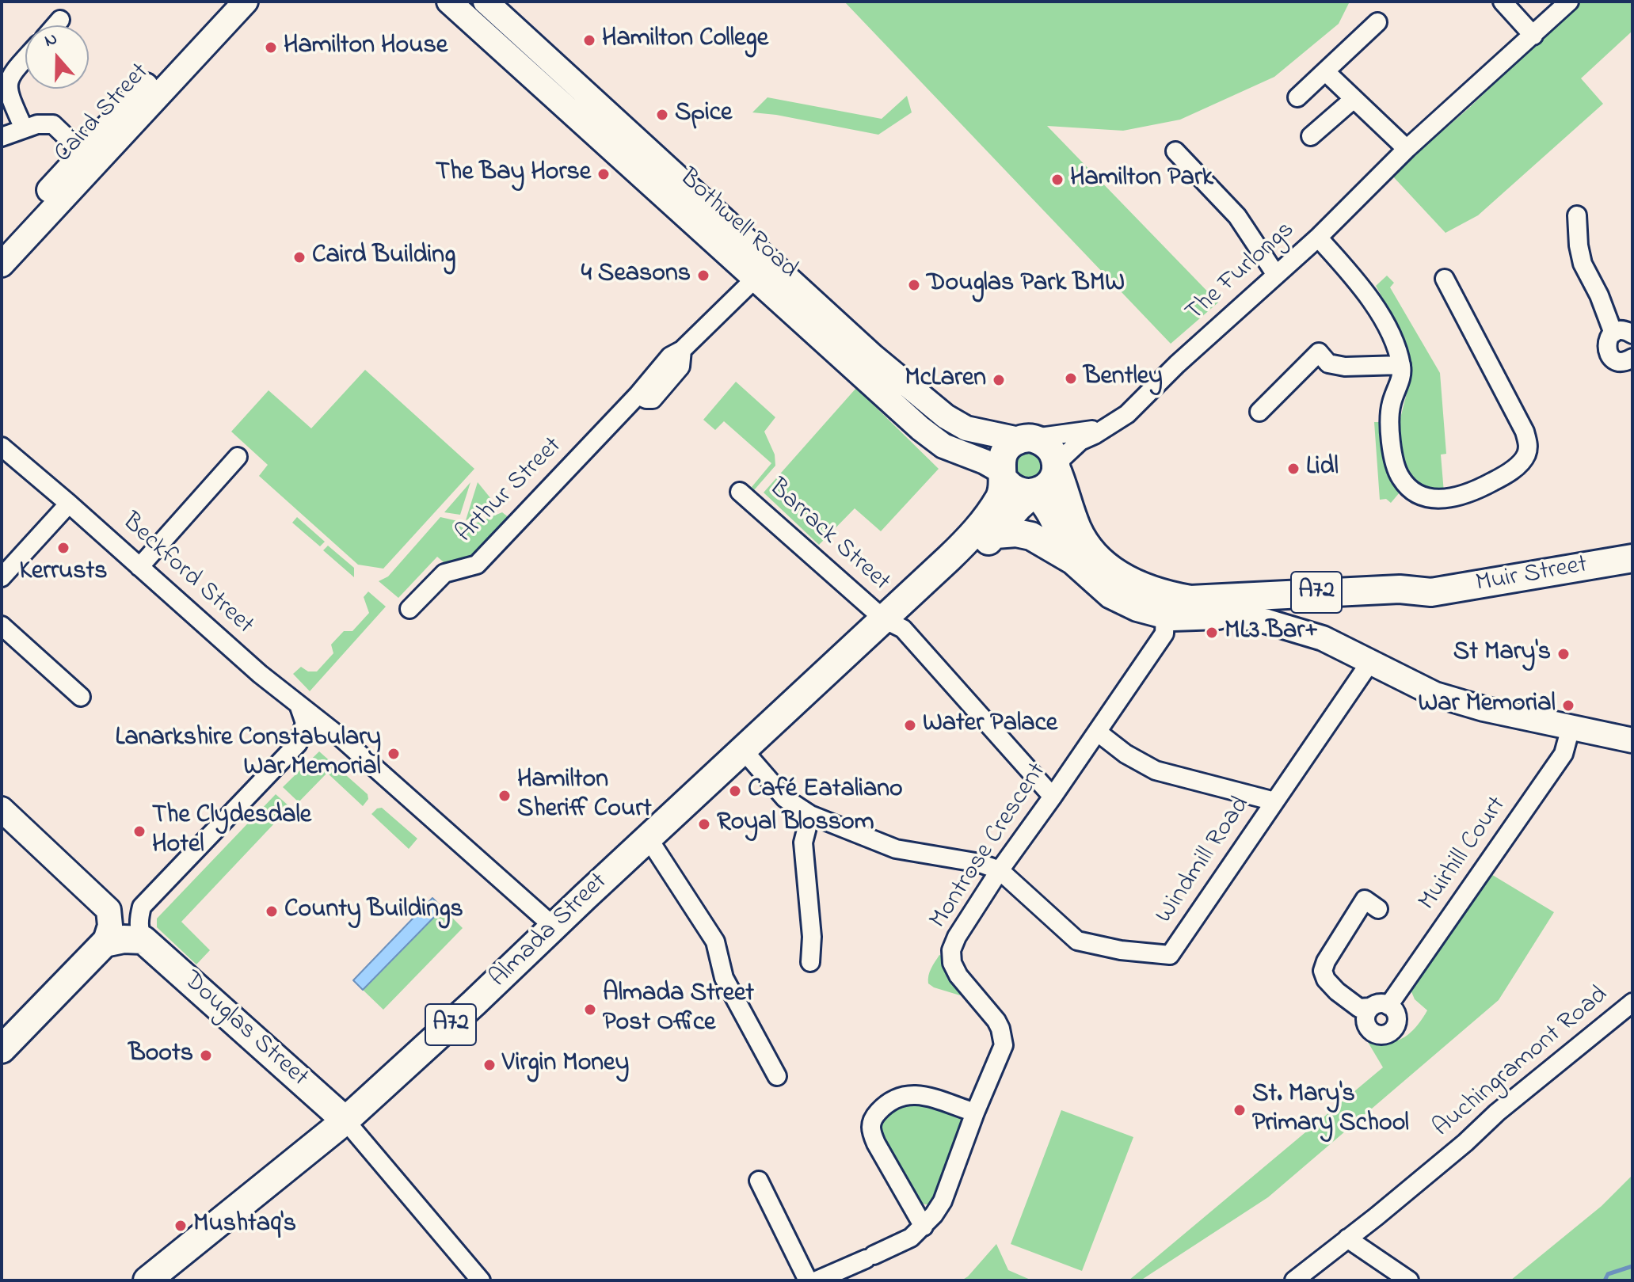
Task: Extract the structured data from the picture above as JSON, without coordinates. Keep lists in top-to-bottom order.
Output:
{
  "streets": {
    "main road": [
      "Caird Street",
      "Bothwell Road",
      "Muir Street",
      "A72",
      "Almada Street",
      "Douglas Street"
    ],
    "street": [
      "The Furlongs",
      "Arthur Street",
      "Barrack Street",
      "Beckford Street",
      "Montrose Crescent",
      "Muirhill Court",
      "Windmill Road",
      "Auchingramont Road"
    ]
  },
  "crossings": [
    ["Bothwell Road", "The Furlongs"],
    ["Bothwell Road", "Arthur Street"],
    ["Bothwell Road", "Muir Street"],
    ["Bothwell Road", "Almada Street"],
    ["The Furlongs", "Muir Street"],
    ["The Furlongs", "Almada Street"],
    ["Barrack Street", "Montrose Crescent"],
    ["Barrack Street", "Almada Street"],
    ["Beckford Street", "Almada Street"],
    ["Muir Street", "Montrose Crescent"],
    ["Muir Street", "Muirhill Court"],
    ["Muir Street", "Windmill Road"],
    ["Muir Street", "Almada Street"],
    ["Montrose Crescent", "Windmill Road"],
    ["Almada Street", "Douglas Street"]
  ],
  "places": [
    "Hamilton College",
    "Hamilton House",
    "Spice",
    "The Bay Horse",
    "Hamilton Park",
    "Caird Building",
    "4 Seasons",
    "Douglas Park BMW",
    "Bentley",
    "McLaren",
    "Lidl",
    "Kerrusts",
    "ML3 Bar+",
    "St Mary's",
    "War Memorial",
    "Water Palace",
    "Lanarkshire Constabulary War Memorial",
    "Café Eataliano",
    "Hamilton Sheriff Court",
    "Royal Blossom",
    "The Clydesdale Hotel",
    "County Buildings",
    "Almada Street Post Office",
    "Boots",
    "Virgin Money",
    "St. Mary's Primary School",
    "Mushtaq's"
  ],
  "north": "top"
}
